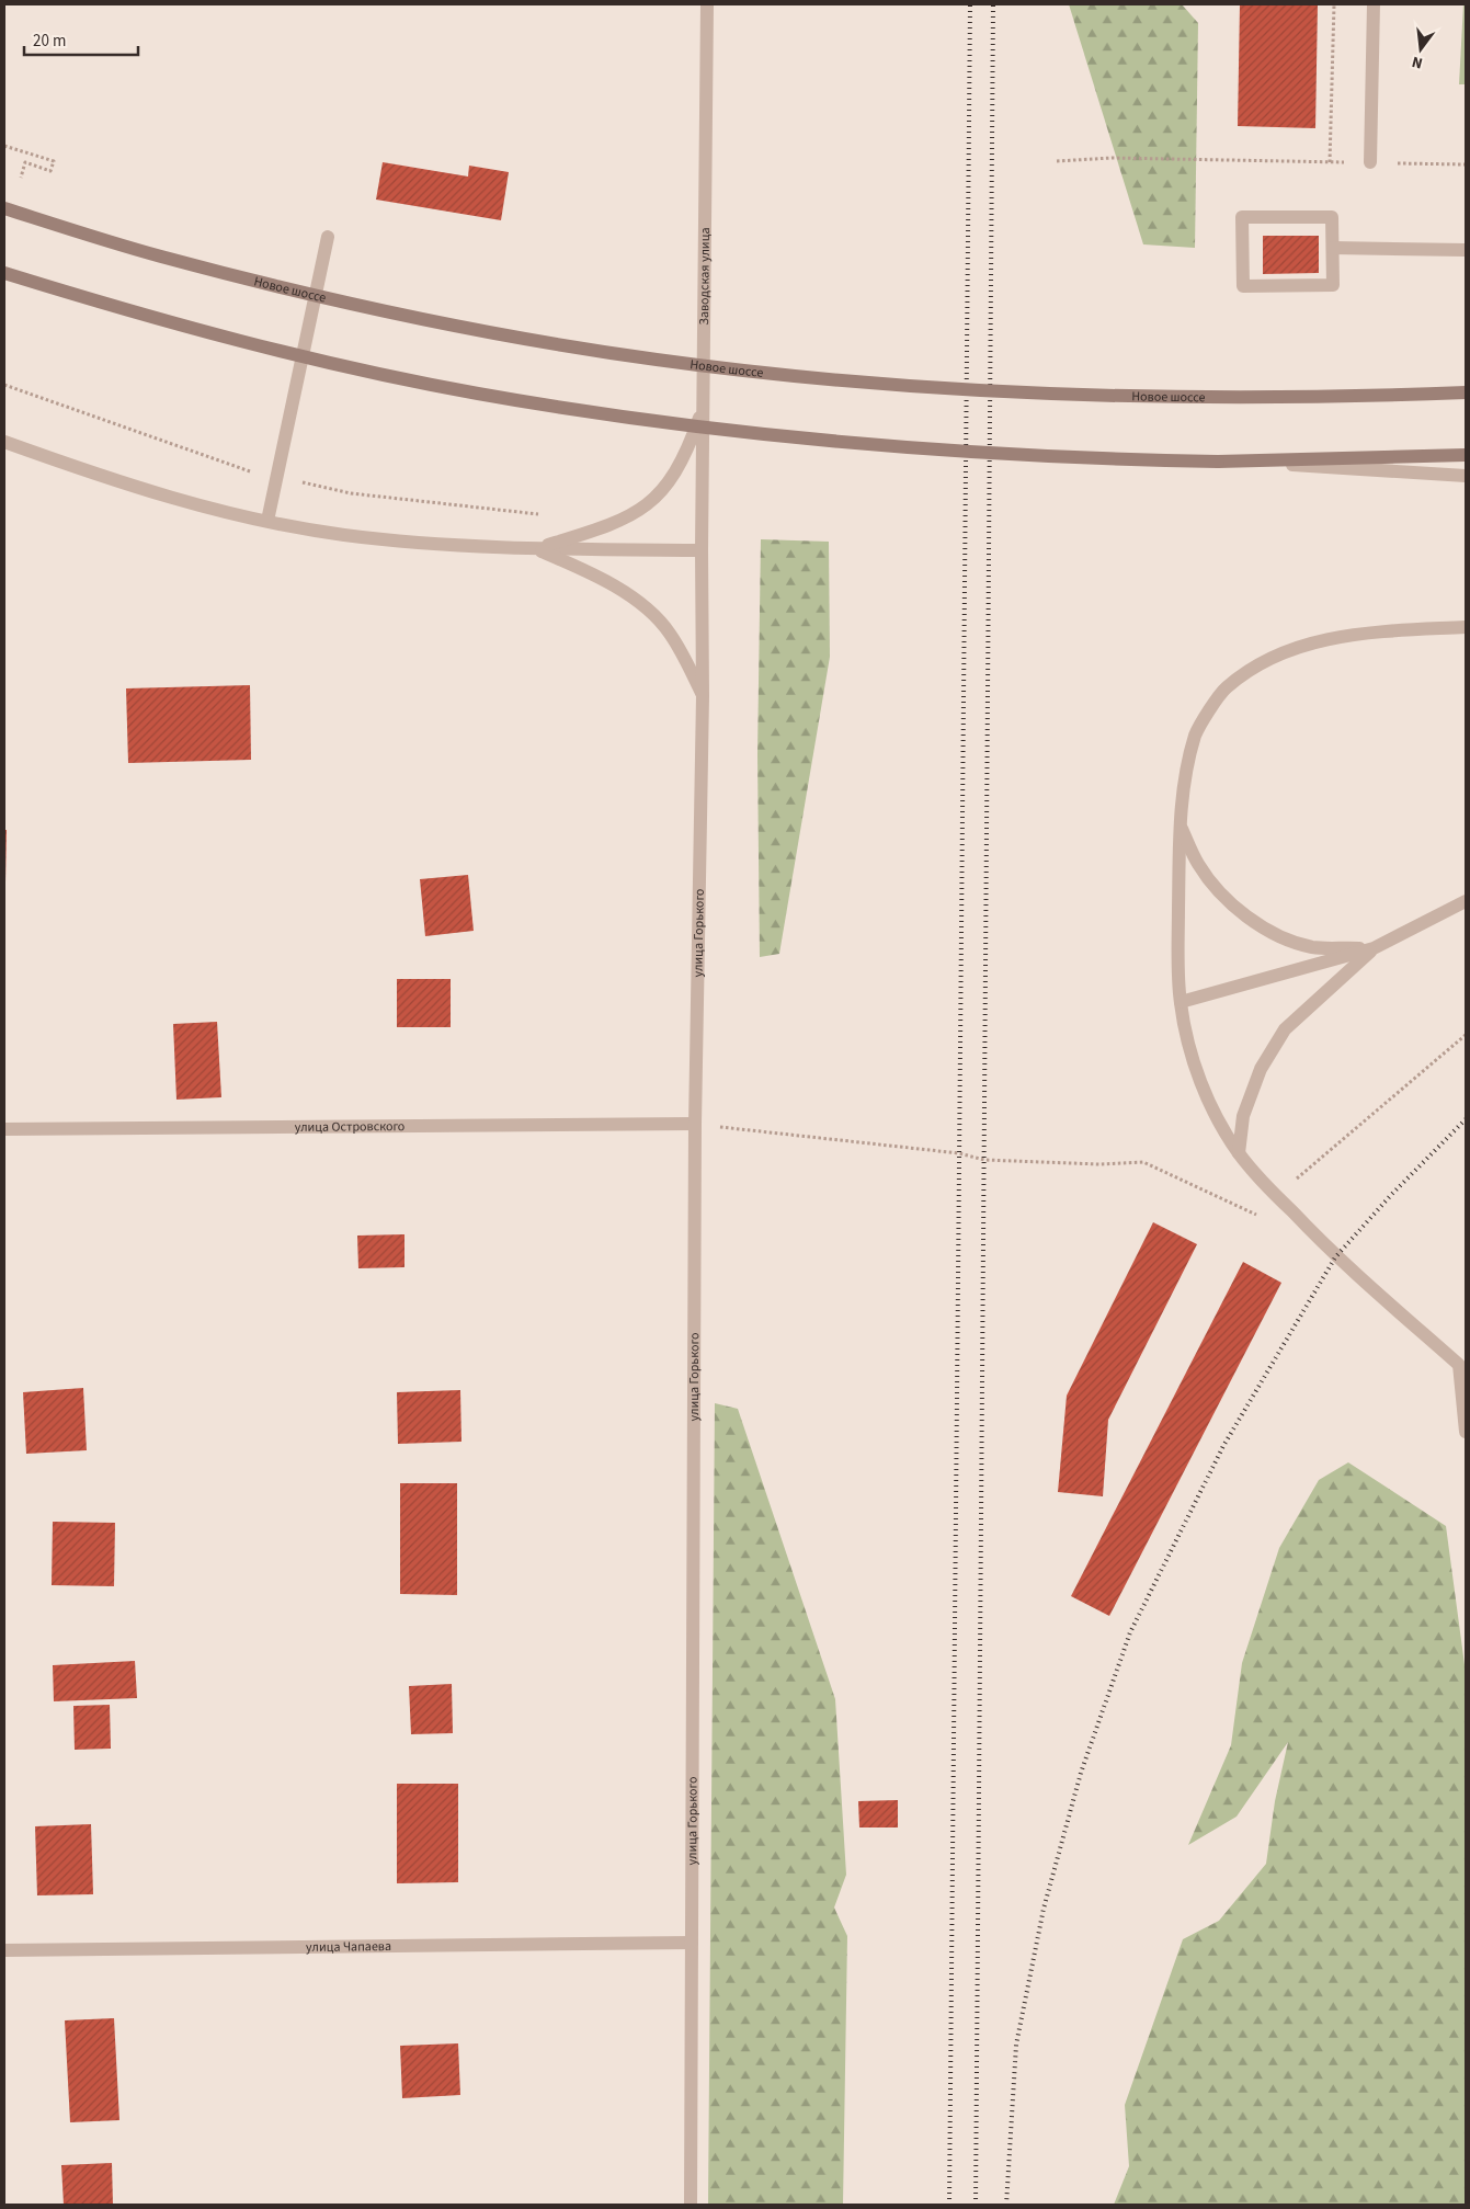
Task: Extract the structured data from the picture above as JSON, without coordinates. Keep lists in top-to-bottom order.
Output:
{
  "streets": {
    "main road": ["Новое шоссе"],
    "street": [
      "Заводская улица",
      "улица Горького",
      "улица Островского",
      "улица Чапаева"
    ]
  },
  "crossings": [
    ["Заводская улица", "улица Горького"],
    ["улица Горького", "улица Островского"],
    ["улица Горького", "улица Чапаева"]
  ],
  "scale_bar": "20 m",
  "north": "bottom"
}
